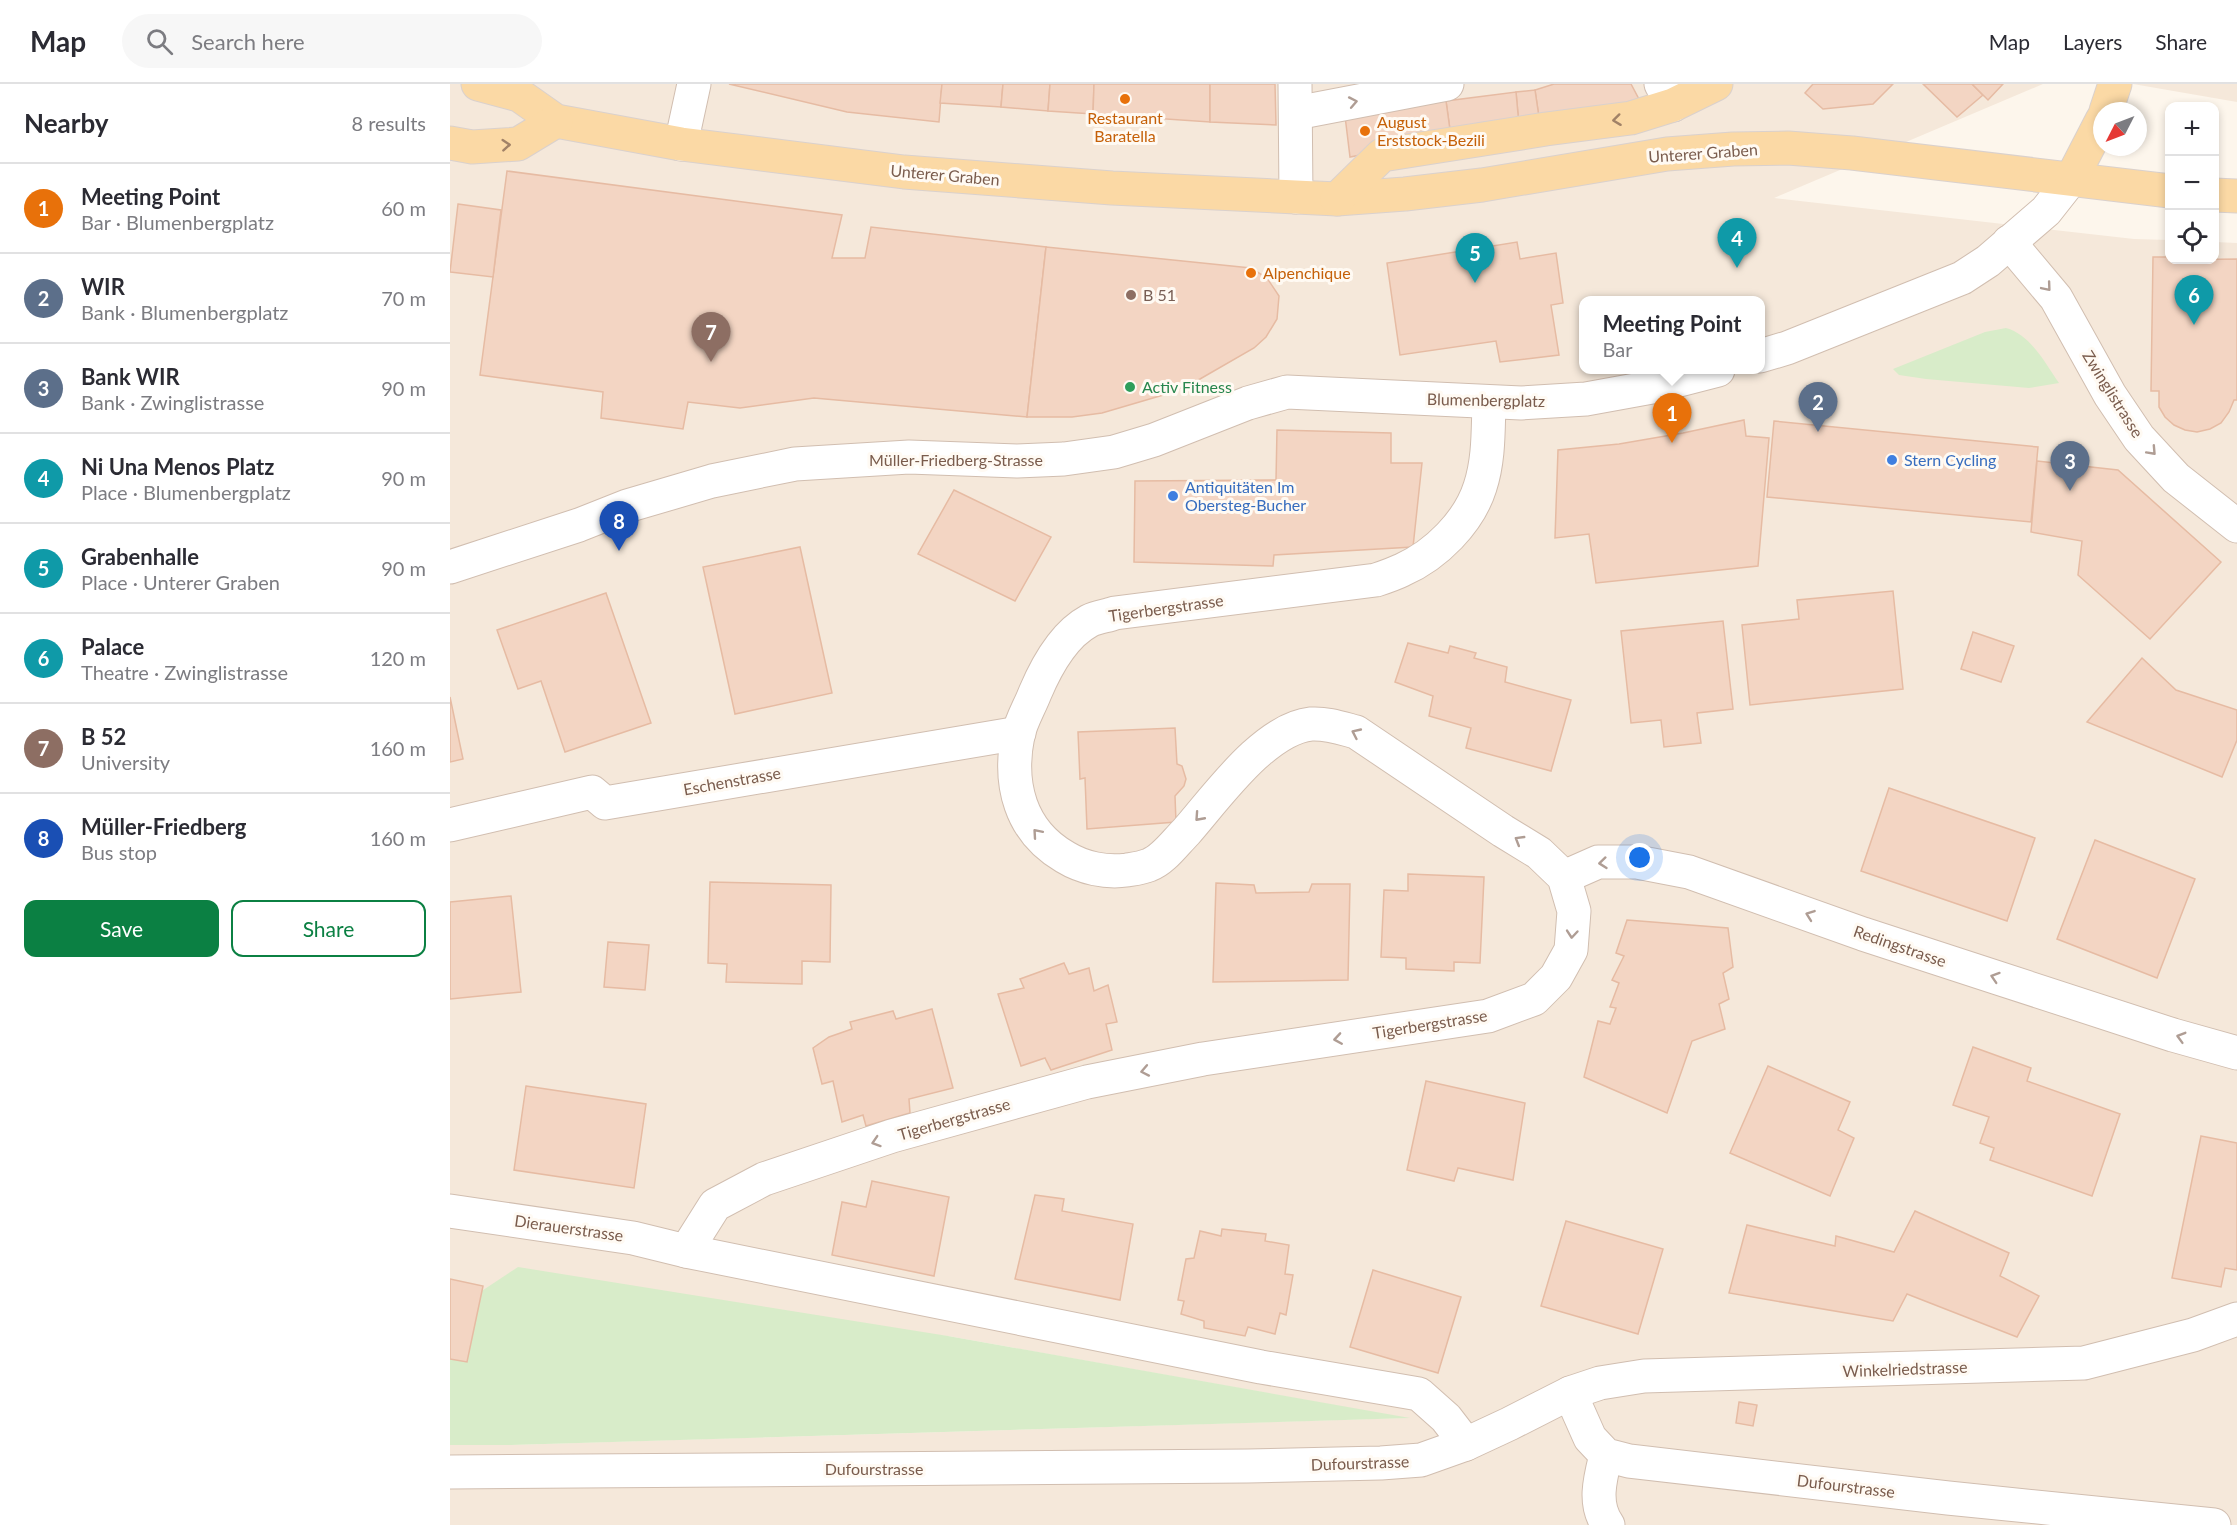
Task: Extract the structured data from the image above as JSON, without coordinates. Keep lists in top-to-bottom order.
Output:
{
  "streets": {
    "main road": ["Unterer Graben"],
    "street": [
      "Zwinglistrasse",
      "Blumenbergplatz",
      "Müller-Friedberg-Strasse",
      "Tigerbergstrasse",
      "Eschenstrasse",
      "Redingstrasse",
      "Dierauerstrasse",
      "Winkelriedstrasse",
      "Dufourstrasse"
    ]
  },
  "crossings": [
    ["Blumenbergplatz", "Müller-Friedberg-Strasse"],
    ["Blumenbergplatz", "Tigerbergstrasse"],
    ["Tigerbergstrasse", "Eschenstrasse"],
    ["Tigerbergstrasse", "Redingstrasse"],
    ["Tigerbergstrasse", "Dierauerstrasse"],
    ["Winkelriedstrasse", "Dufourstrasse"]
  ],
  "one_way": ["Zwinglistrasse", "Redingstrasse"],
  "places": [
    "Restaurant Baratella",
    "August Erststock-Bezili",
    "Alpenchique",
    "B 51",
    "Activ Fitness",
    "Stern Cycling",
    "Antiquitäten Im Obersteg-Bucher"
  ],
  "north": "bottom left",
  "page": {
    "header": "Map",
    "search": "Search here",
    "nav": ["Map", "Layers", "Share"],
    "heading": ["Nearby", "8 results"],
    "map_buttons": ["+", "−"],
    "list": [
      {
        "mark": "1",
        "name": "Meeting Point",
        "note": "Bar · Blumenbergplatz",
        "value": "60 m"
      },
      {
        "mark": "2",
        "name": "WIR",
        "note": "Bank · Blumenbergplatz",
        "value": "70 m"
      },
      {
        "mark": "3",
        "name": "Bank WIR",
        "note": "Bank · Zwinglistrasse",
        "value": "90 m"
      },
      {
        "mark": "4",
        "name": "Ni Una Menos Platz",
        "note": "Place · Blumenbergplatz",
        "value": "90 m"
      },
      {
        "mark": "5",
        "name": "Grabenhalle",
        "note": "Place · Unterer Graben",
        "value": "90 m"
      },
      {
        "mark": "6",
        "name": "Palace",
        "note": "Theatre · Zwinglistrasse",
        "value": "120 m"
      },
      {
        "mark": "7",
        "name": "B 52",
        "note": "University",
        "value": "160 m"
      },
      {
        "mark": "8",
        "name": "Müller-Friedberg",
        "note": "Bus stop",
        "value": "160 m"
      }
    ],
    "pins": [
      "4",
      "5",
      "6",
      "7",
      "2",
      "1",
      "3",
      "8"
    ],
    "popup": ["Meeting Point", "Bar"],
    "buttons": ["Save", "Share"]
  }
}
